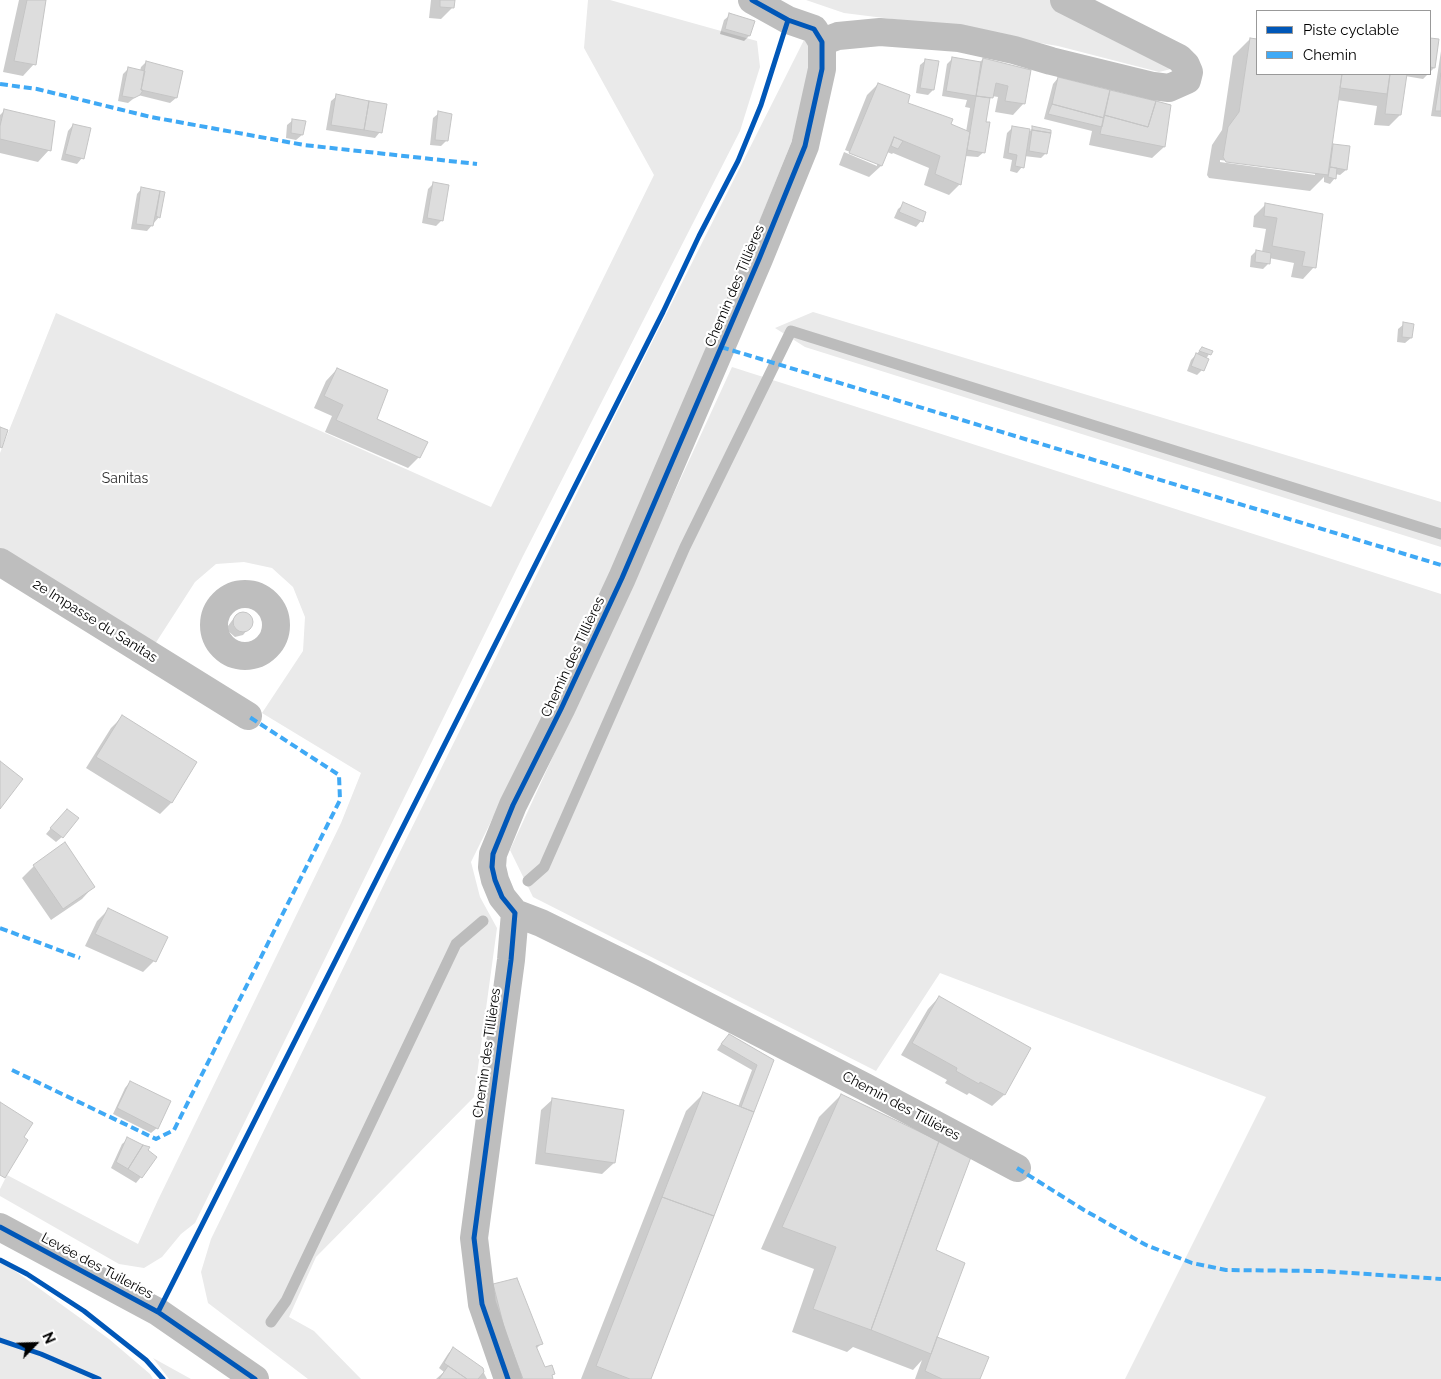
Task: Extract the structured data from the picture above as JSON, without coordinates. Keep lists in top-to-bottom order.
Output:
{
  "streets": {
    "street": ["Chemin des Tillières", "2e Impasse du Sanitas", "Levée des Tuileries"]
  },
  "parks": ["Sanitas"],
  "legend": ["Piste cyclable", "Chemin"],
  "north": "top right"
}
